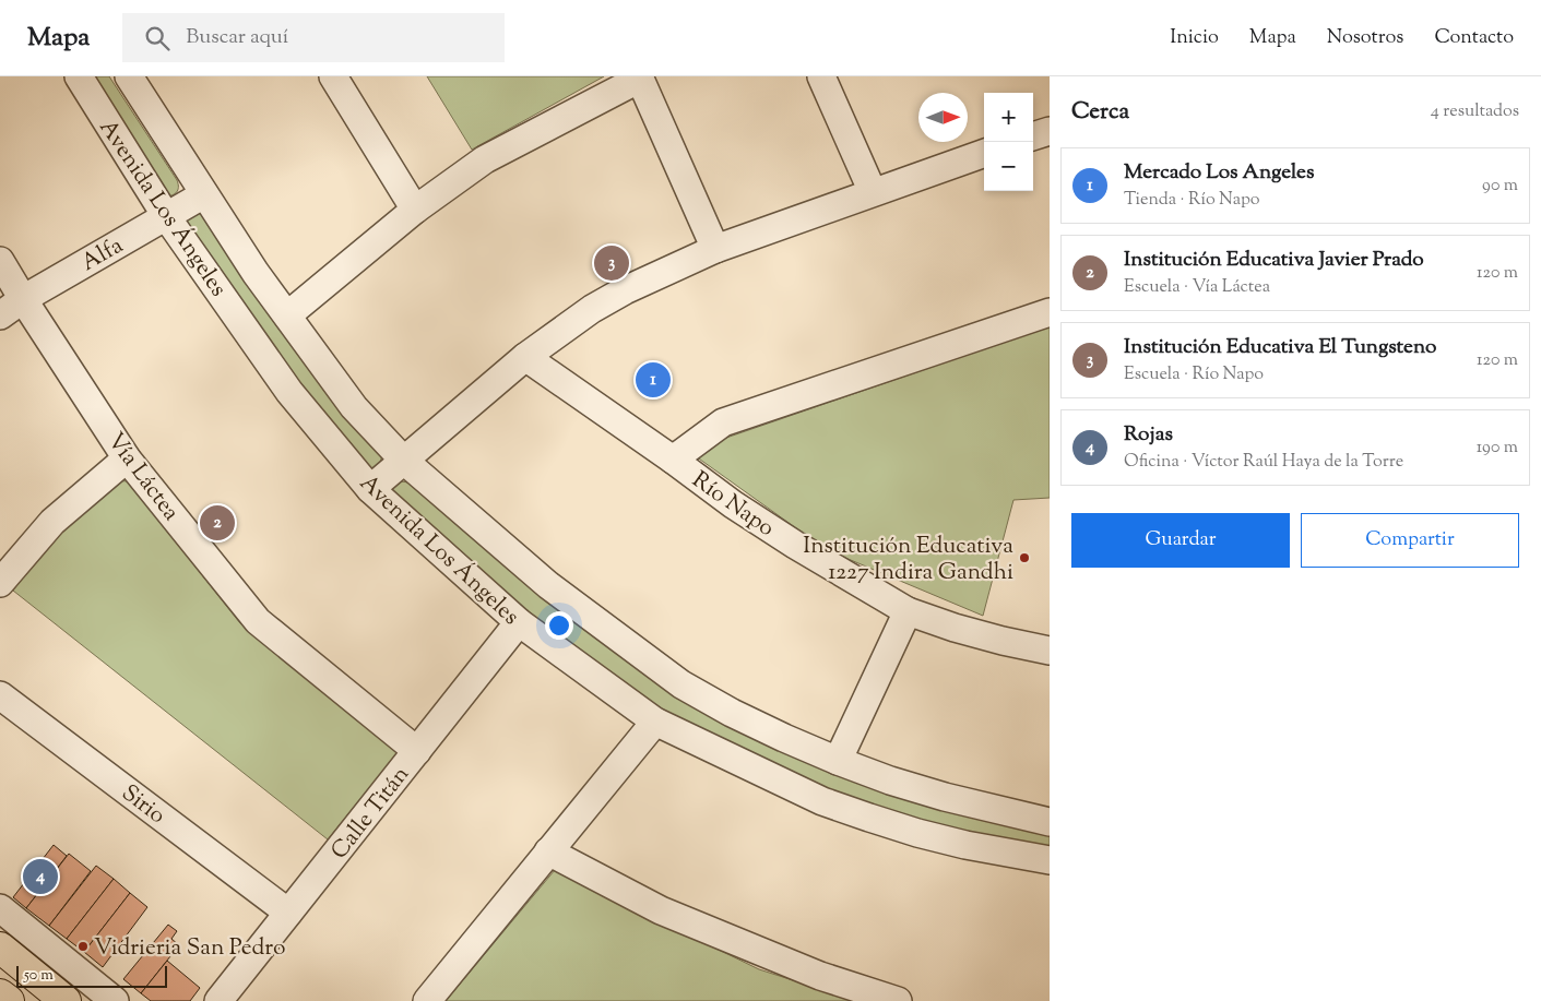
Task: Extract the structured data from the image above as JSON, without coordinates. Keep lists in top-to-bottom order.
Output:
{
  "streets": {
    "street": [
      "Avenida Los Ángeles",
      "Alfa",
      "Vía Láctea",
      "Río Napo",
      "Sirio",
      "Calle Titán"
    ]
  },
  "crossings": [
    ["Avenida Los Ángeles", "Alfa"],
    ["Avenida Los Ángeles", "Calle Titán"],
    ["Alfa", "Vía Láctea"],
    ["Vía Láctea", "Calle Titán"],
    ["Sirio", "Calle Titán"]
  ],
  "places": ["Institución Educativa 1227 Indira Gandhi", "Vidrieria San Pedro"],
  "scale_bar": "50 m",
  "north": "right",
  "page": {
    "header": "Mapa",
    "search": "Buscar aquí",
    "nav": [
      "Inicio",
      "Mapa",
      "Nosotros",
      "Contacto"
    ],
    "heading": ["Cerca", "4 resultados"],
    "map_buttons": ["+", "−"],
    "list": [
      {
        "mark": "1",
        "name": "Mercado Los Angeles",
        "note": "Tienda · Río Napo",
        "value": "90 m"
      },
      {
        "mark": "2",
        "name": "Institución Educativa Javier Prado",
        "note": "Escuela · Vía Láctea",
        "value": "120 m"
      },
      {
        "mark": "3",
        "name": "Institución Educativa El Tungsteno",
        "note": "Escuela · Río Napo",
        "value": "120 m"
      },
      {
        "mark": "4",
        "name": "Rojas",
        "note": "Oficina · Víctor Raúl Haya de la Torre",
        "value": "190 m"
      }
    ],
    "pins": [
      "3",
      "1",
      "2",
      "4"
    ],
    "buttons": ["Guardar", "Compartir"],
    "scale": "50 m"
  }
}
